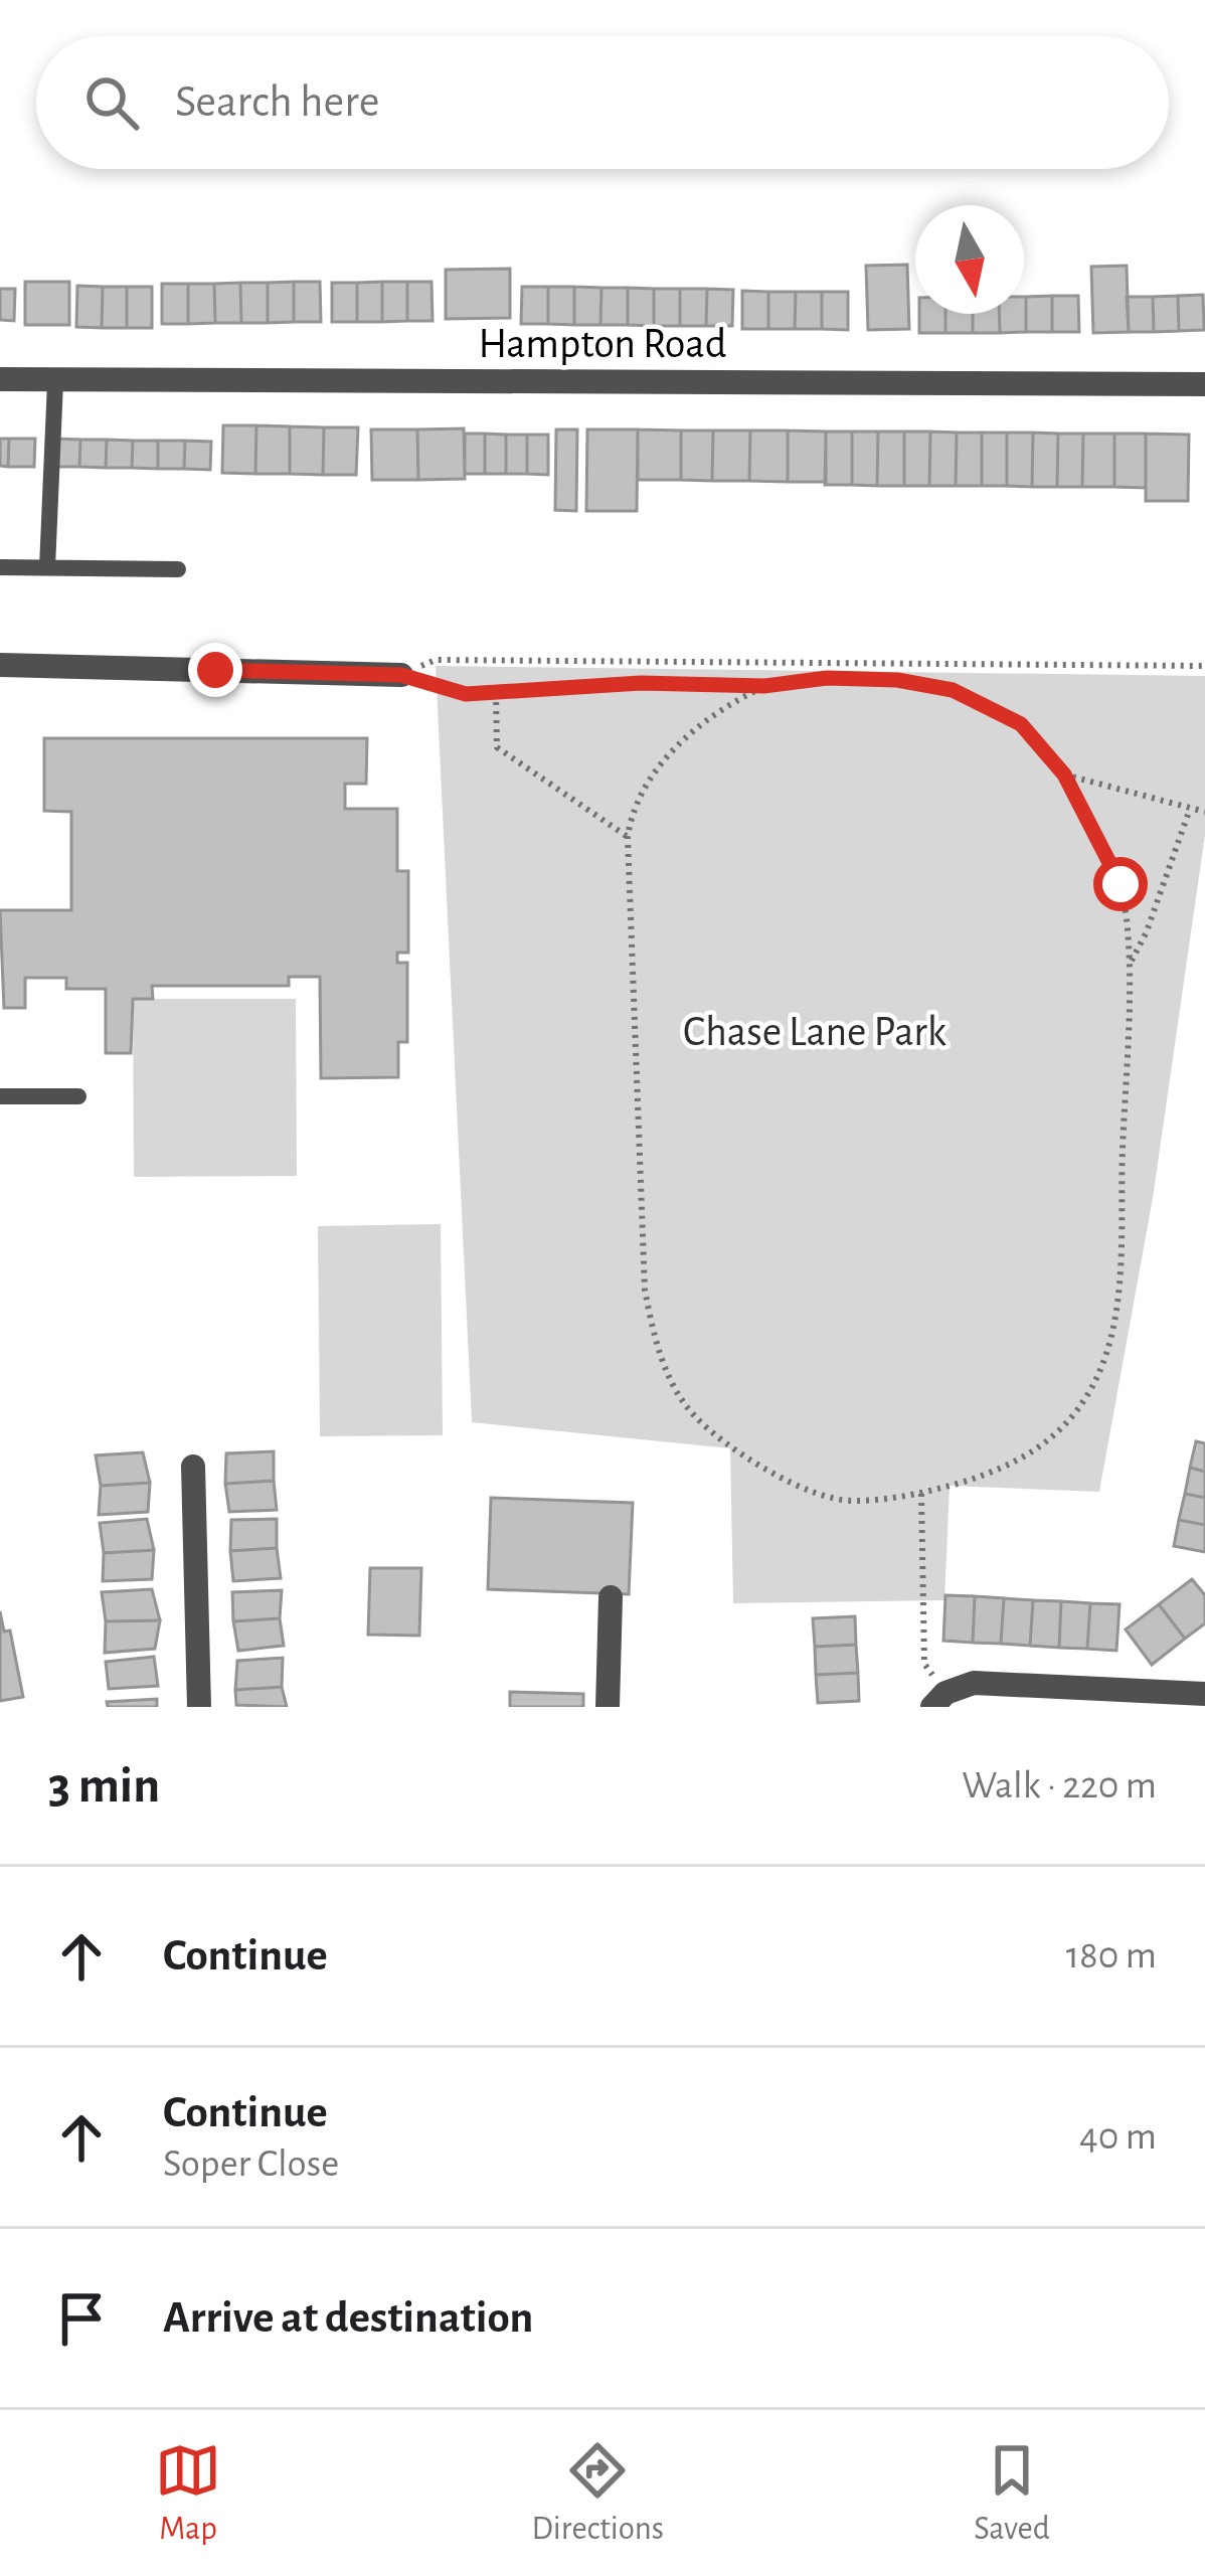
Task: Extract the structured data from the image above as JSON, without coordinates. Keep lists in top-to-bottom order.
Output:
{
  "streets": {
    "street": ["Hampton Road"]
  },
  "parks": ["Chase Lane Park"],
  "north": "bottom",
  "page": {
    "search": "Search here",
    "heading": ["3 min", "Walk · 220 m"],
    "list": [
      ["Continue", "180 m"],
      ["Continue", "Soper Close", "40 m"],
      "Arrive at destination"
    ],
    "nav": ["Map", "Directions", "Saved"]
  }
}
